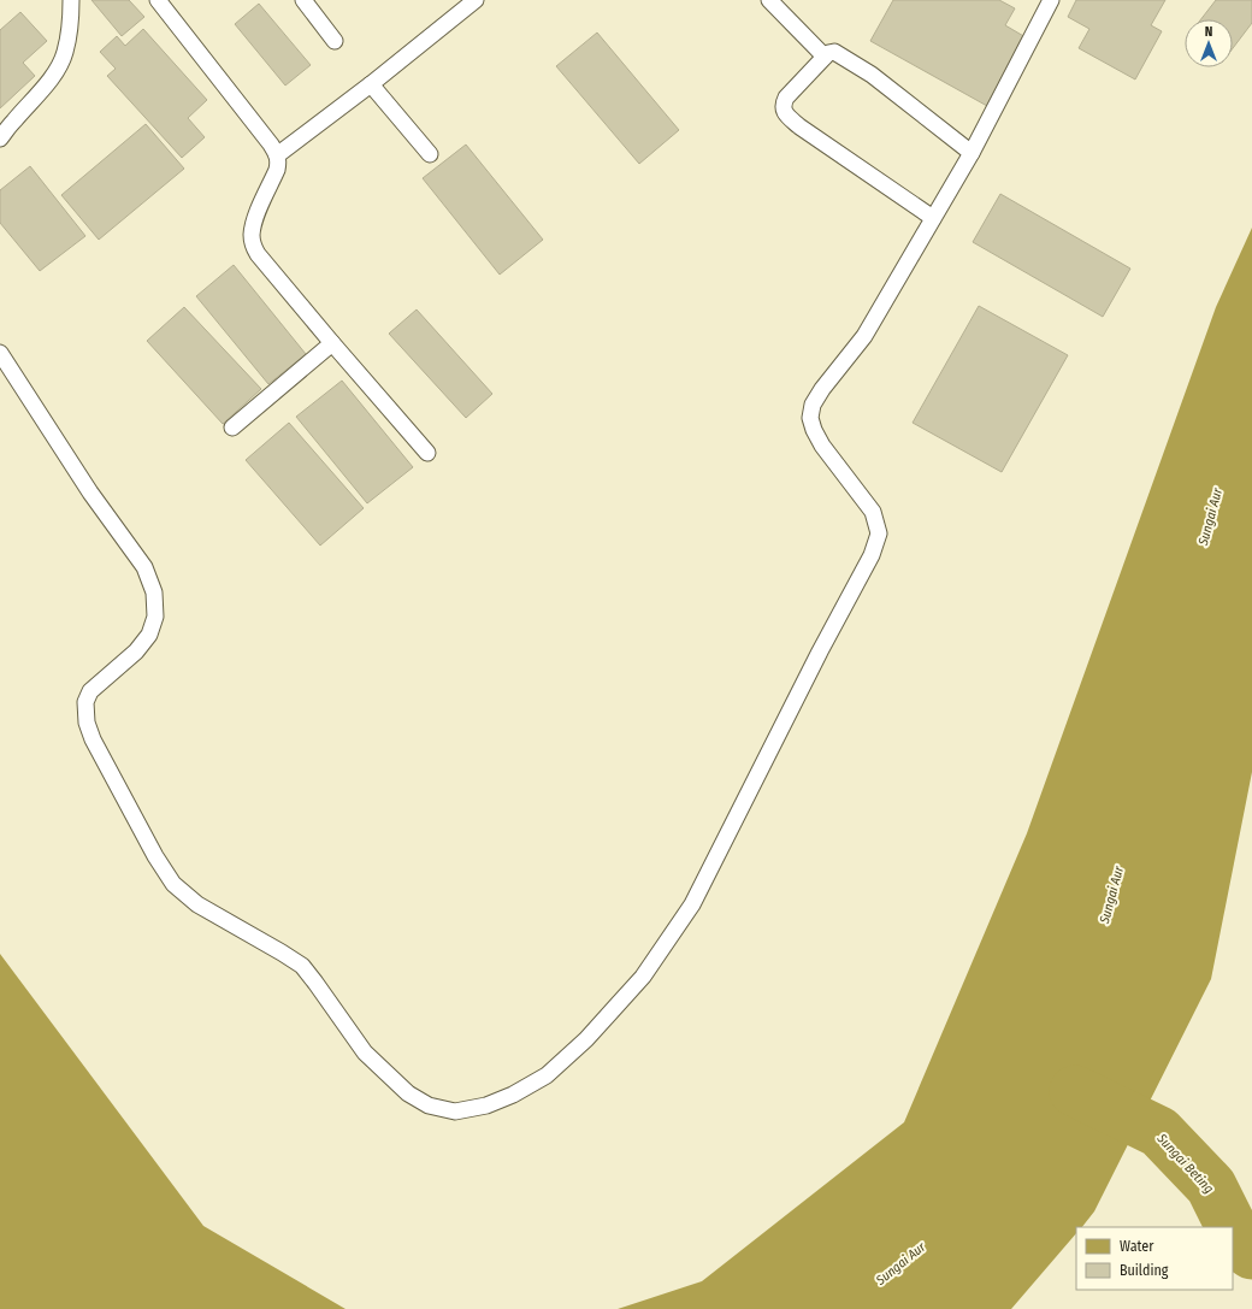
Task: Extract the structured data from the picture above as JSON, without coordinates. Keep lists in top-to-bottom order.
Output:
{
  "water": ["Sungai Aur", "Sungai Beting"],
  "legend": ["Water", "Building"],
  "north": "top"
}
